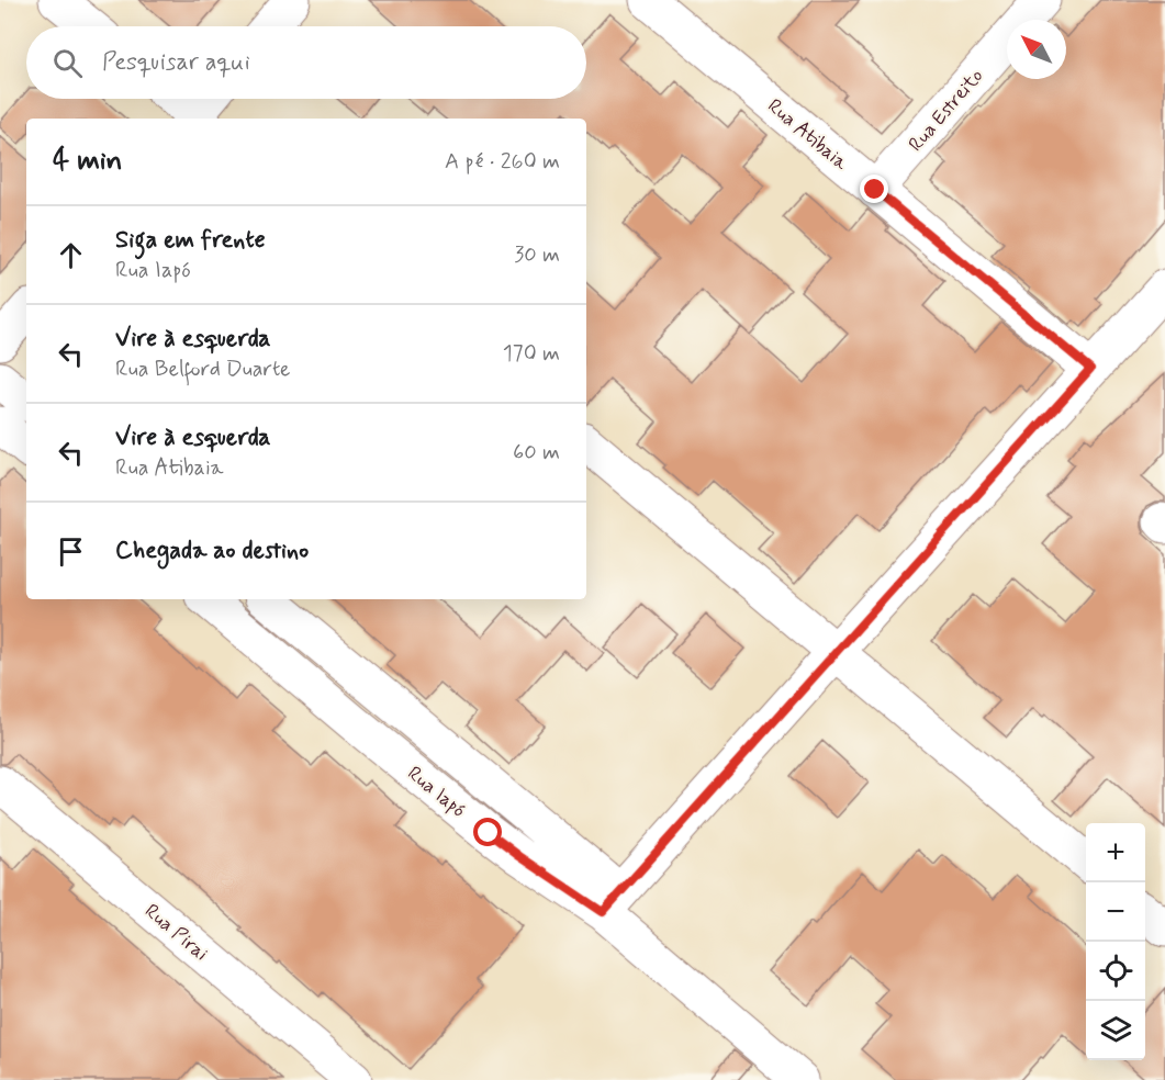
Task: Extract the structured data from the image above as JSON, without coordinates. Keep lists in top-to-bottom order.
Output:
{
  "streets": {
    "street": [
      "Rua Estreito",
      "Rua Atibaia",
      "Rua Iapó",
      "Rua Pirai"
    ]
  },
  "crossings": [
    ["Rua Estreito", "Rua Atibaia"]
  ],
  "north": "top left",
  "page": {
    "search": "Pesquisar aqui",
    "heading": ["4 min", "A pé · 260 m"],
    "list": [
      ["Siga em frente", "Rua Iapó", "30 m"],
      ["Vire à esquerda", "Rua Belford Duarte", "170 m"],
      ["Vire à esquerda", "Rua Atibaia", "60 m"],
      "Chegada ao destino"
    ],
    "map_buttons": ["+", "−"]
  }
}
